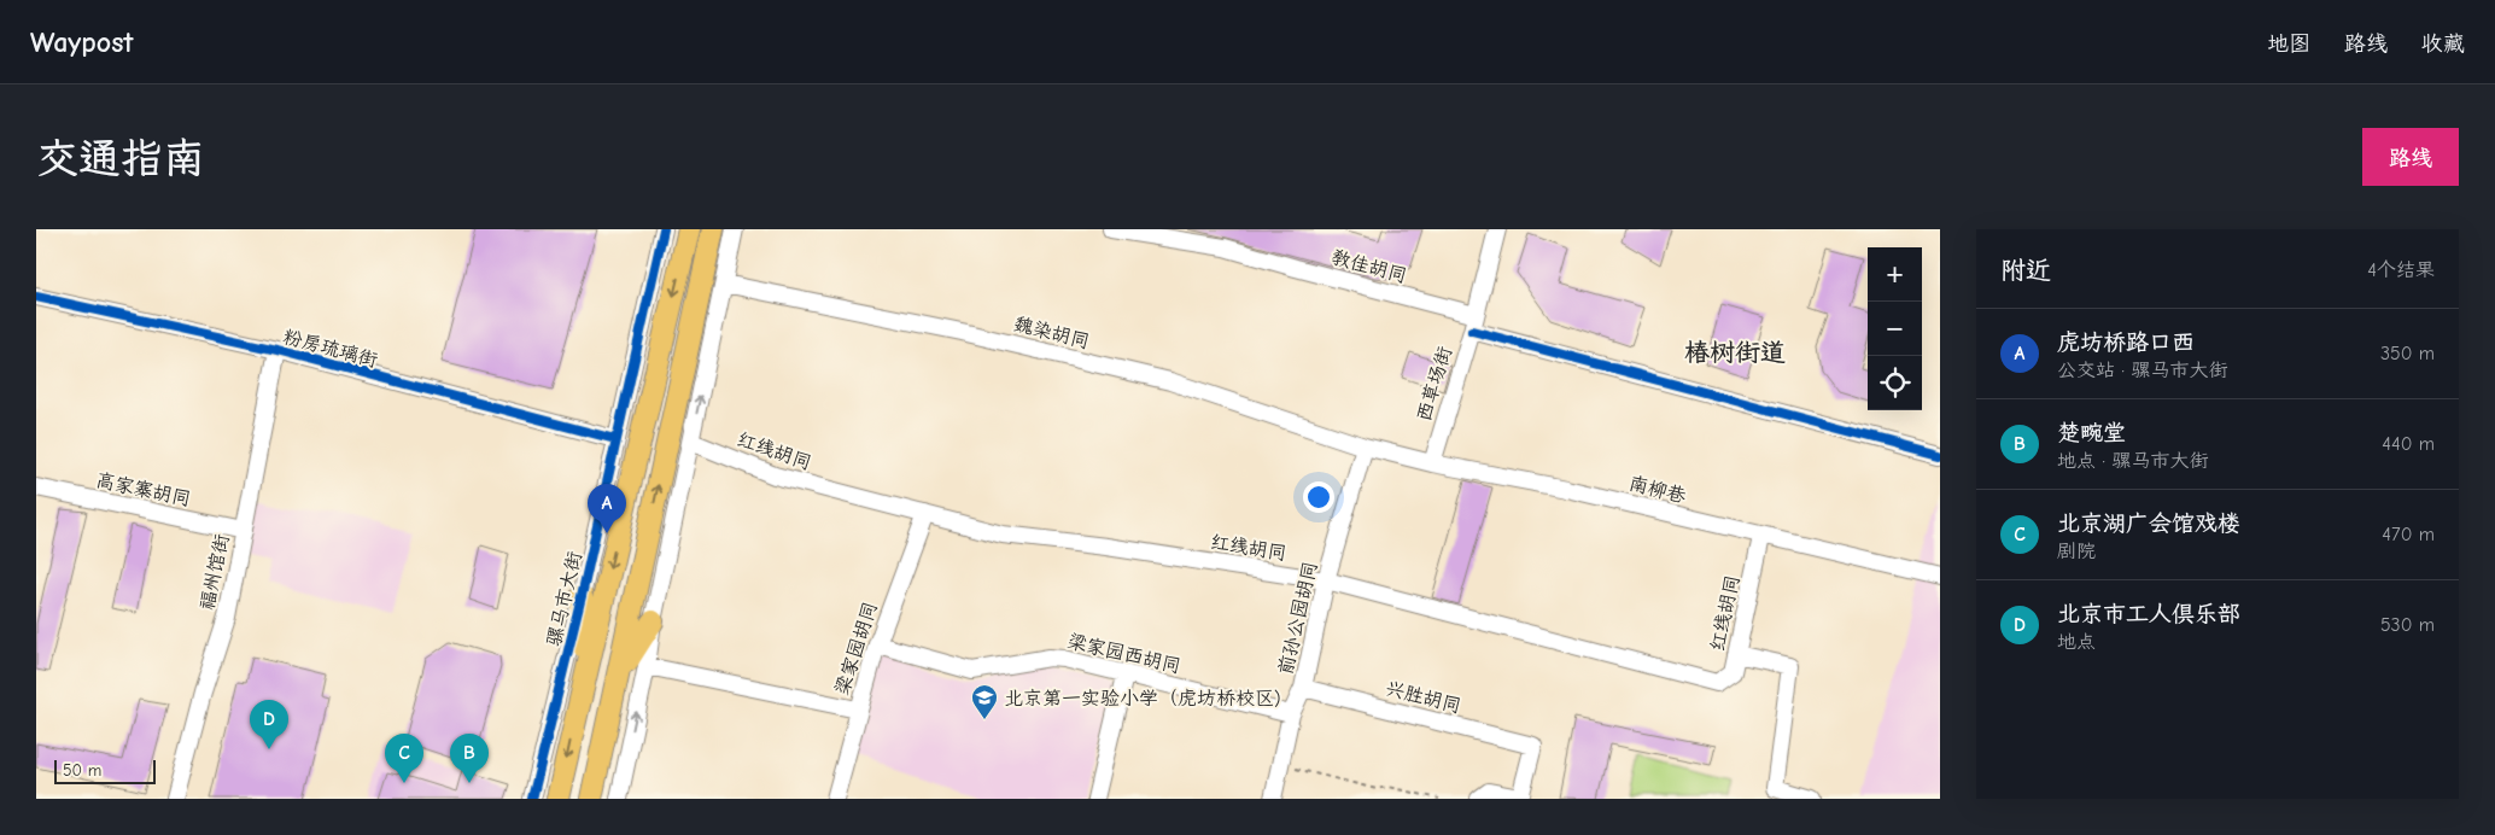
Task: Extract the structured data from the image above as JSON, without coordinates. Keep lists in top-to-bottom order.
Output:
{
  "streets": {
    "main road": ["骡马市大街"],
    "street": [
      "教佳胡同",
      "魏染胡同",
      "粉房琉璃街",
      "西草场街",
      "红线胡同",
      "高家寨胡同",
      "南柳巷",
      "福州馆街",
      "前孙公园胡同",
      "梁家园胡同",
      "梁家园西胡同",
      "兴胜胡同"
    ]
  },
  "crossings": [
    ["教佳胡同", "西草场街"],
    ["魏染胡同", "南柳巷"],
    ["魏染胡同", "前孙公园胡同"],
    ["粉房琉璃街", "福州馆街"],
    ["粉房琉璃街", "骡马市大街"],
    ["西草场街", "南柳巷"],
    ["红线胡同", "南柳巷"],
    ["红线胡同", "前孙公园胡同"],
    ["红线胡同", "梁家园胡同"],
    ["高家寨胡同", "福州馆街"],
    ["南柳巷", "前孙公园胡同"],
    ["前孙公园胡同", "梁家园西胡同"],
    ["前孙公园胡同", "兴胜胡同"],
    ["梁家园胡同", "梁家园西胡同"]
  ],
  "districts": ["椿树街道"],
  "places": {
    "school or university": ["北京第一实验小学（虎坊桥校区)"]
  },
  "scale_bar": "50 m",
  "page": {
    "header": "Waypost",
    "nav": ["地图", "路线", "收藏"],
    "buttons": "路线",
    "title": "交通指南",
    "heading": ["附近", "4个结果"],
    "map_buttons": ["+", "−"],
    "list": [
      {
        "mark": "A",
        "name": "虎坊桥路口西",
        "note": "公交站 · 骡马市大街",
        "value": "350 m"
      },
      {
        "mark": "B",
        "name": "楚畹堂",
        "note": "地点 · 骡马市大街",
        "value": "440 m"
      },
      {
        "mark": "C",
        "name": "北京湖广会馆戏楼",
        "note": "剧院",
        "value": "470 m"
      },
      {
        "mark": "D",
        "name": "北京市工人俱乐部",
        "note": "地点",
        "value": "530 m"
      }
    ],
    "pins": [
      "A",
      "D",
      "B",
      "C"
    ],
    "scale": "50 m"
  }
}
